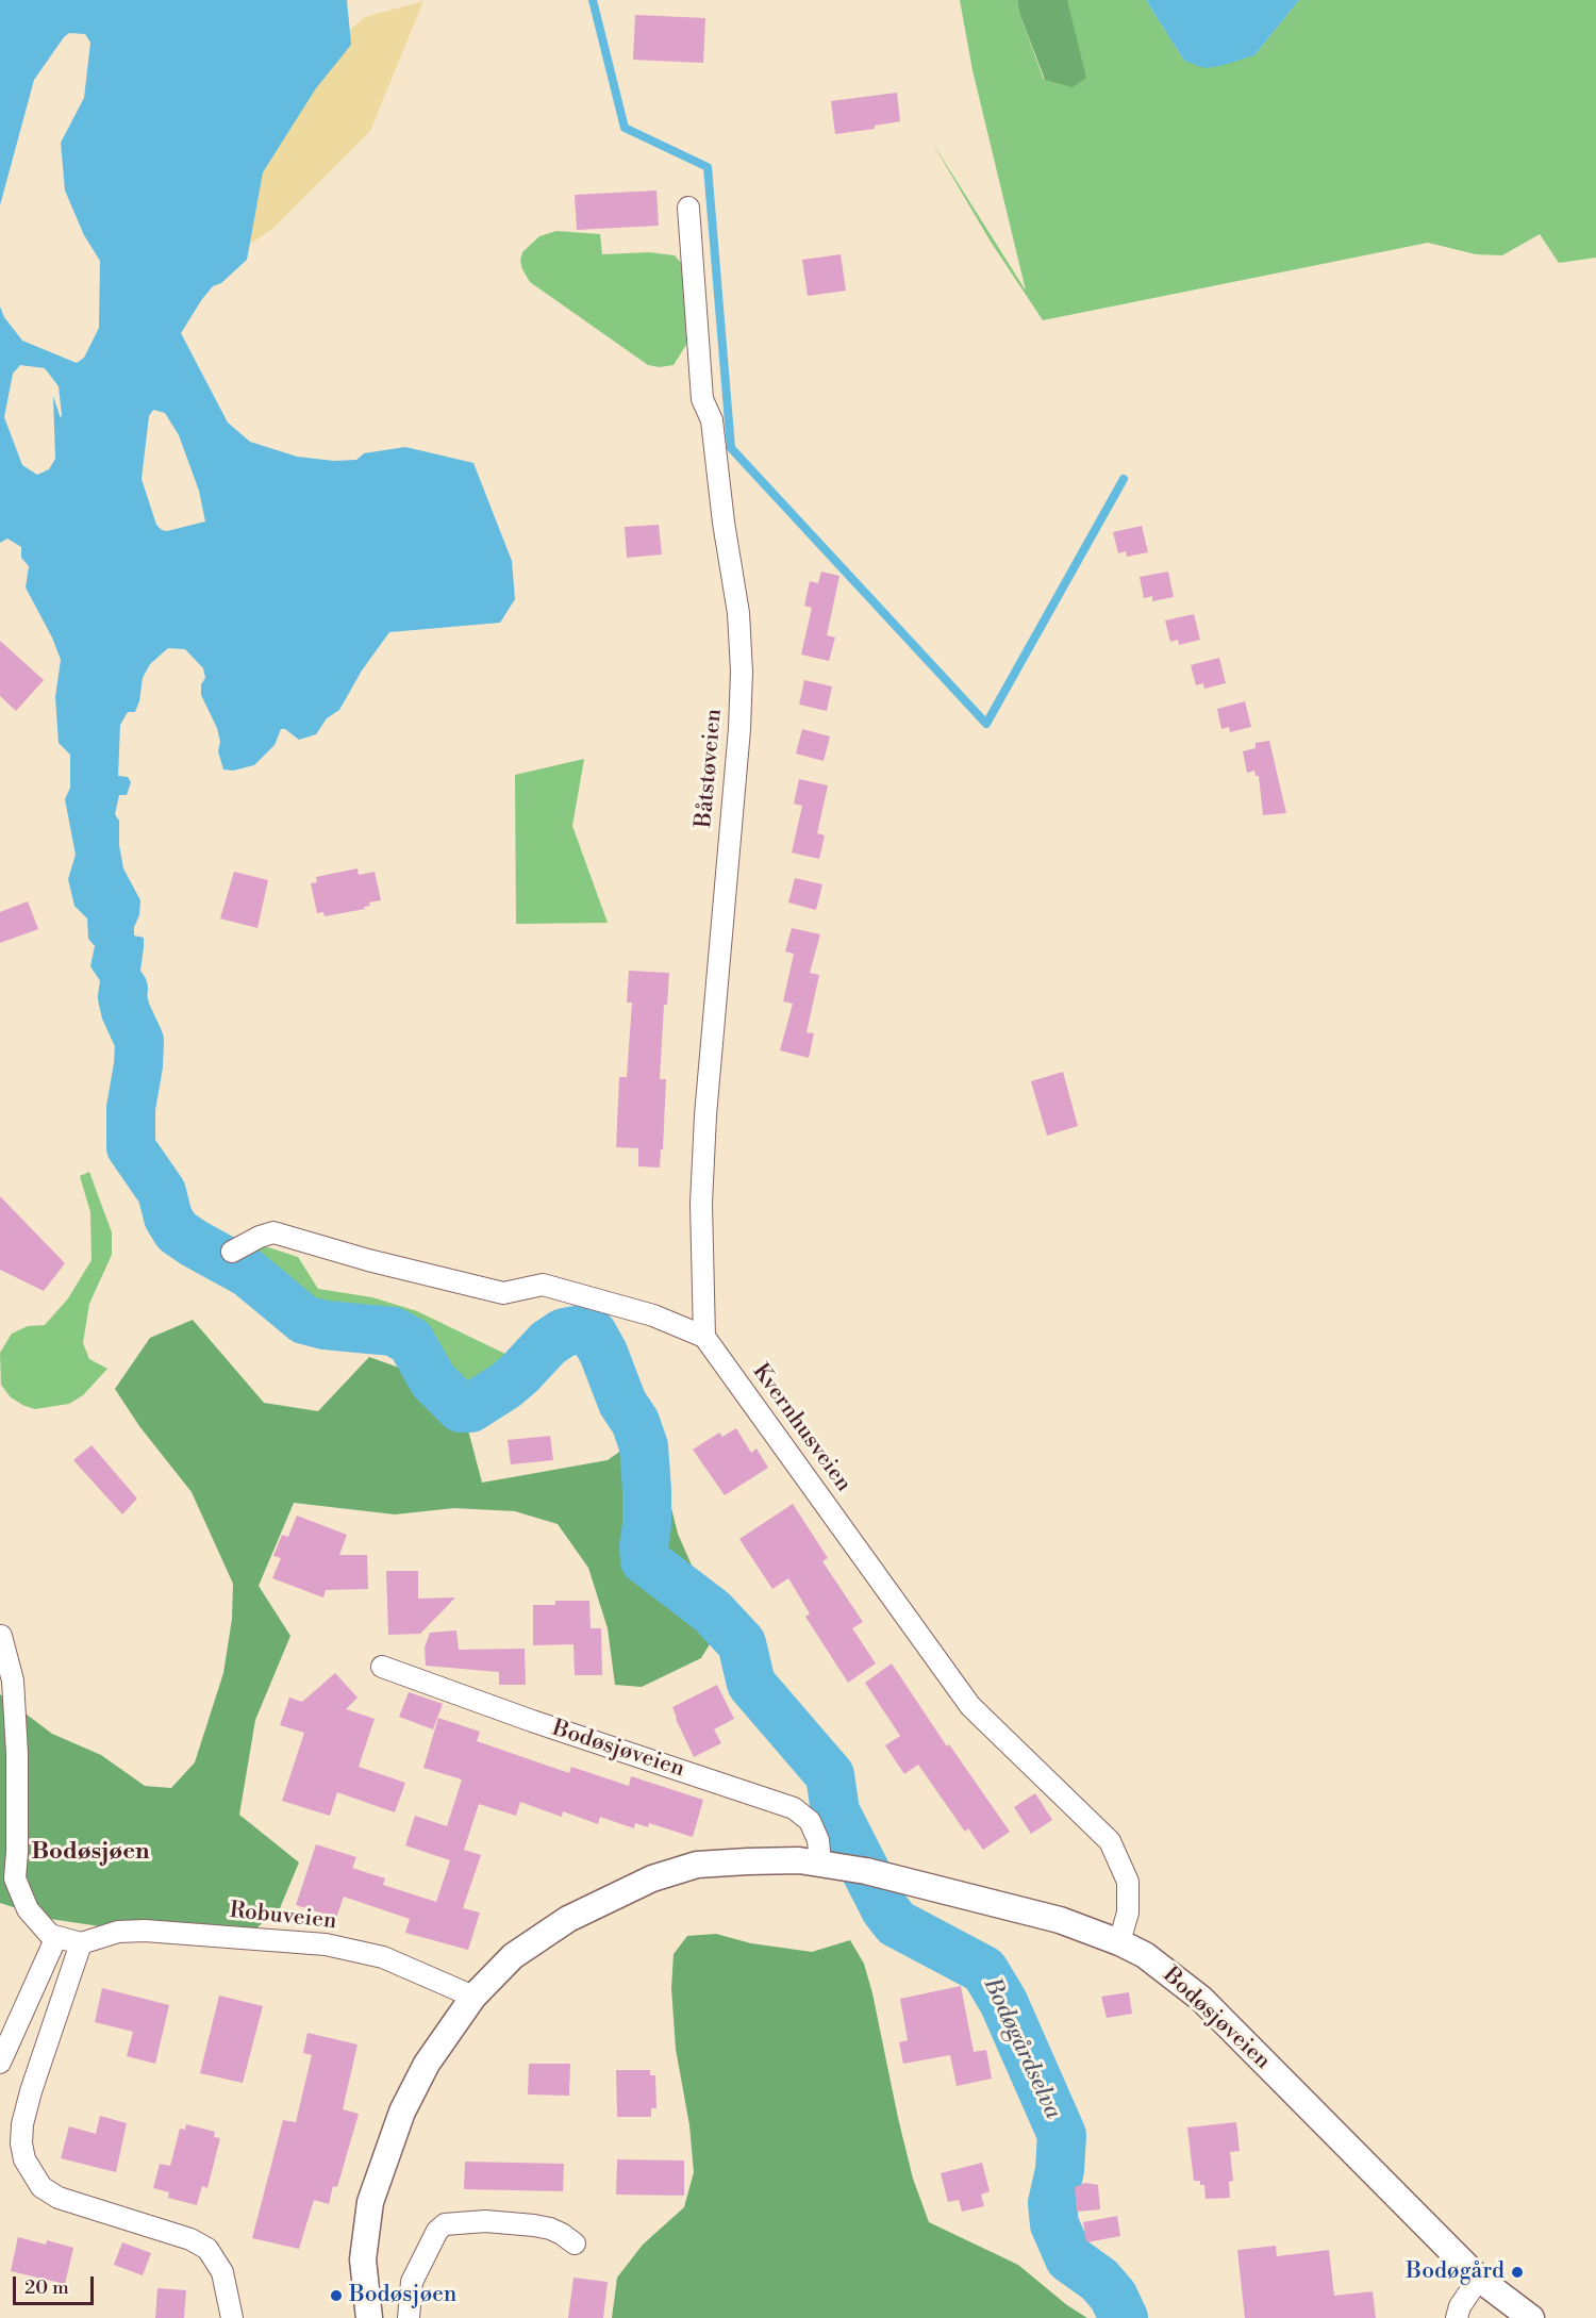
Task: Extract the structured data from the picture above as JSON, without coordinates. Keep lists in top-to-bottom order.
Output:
{
  "streets": {
    "street": [
      "Båtstøveien",
      "Kvernhusveien",
      "Bodøsjøveien",
      "Robuveien"
    ]
  },
  "crossings": [
    ["Båtstøveien", "Kvernhusveien"],
    ["Kvernhusveien", "Bodøsjøveien"],
    ["Bodøsjøveien", "Robuveien"]
  ],
  "districts": ["Bodøsjøen"],
  "water": ["Bodøgårdselva"],
  "places": ["Bodøgård", "Bodøsjøen"],
  "scale_bar": "20 m"
}
